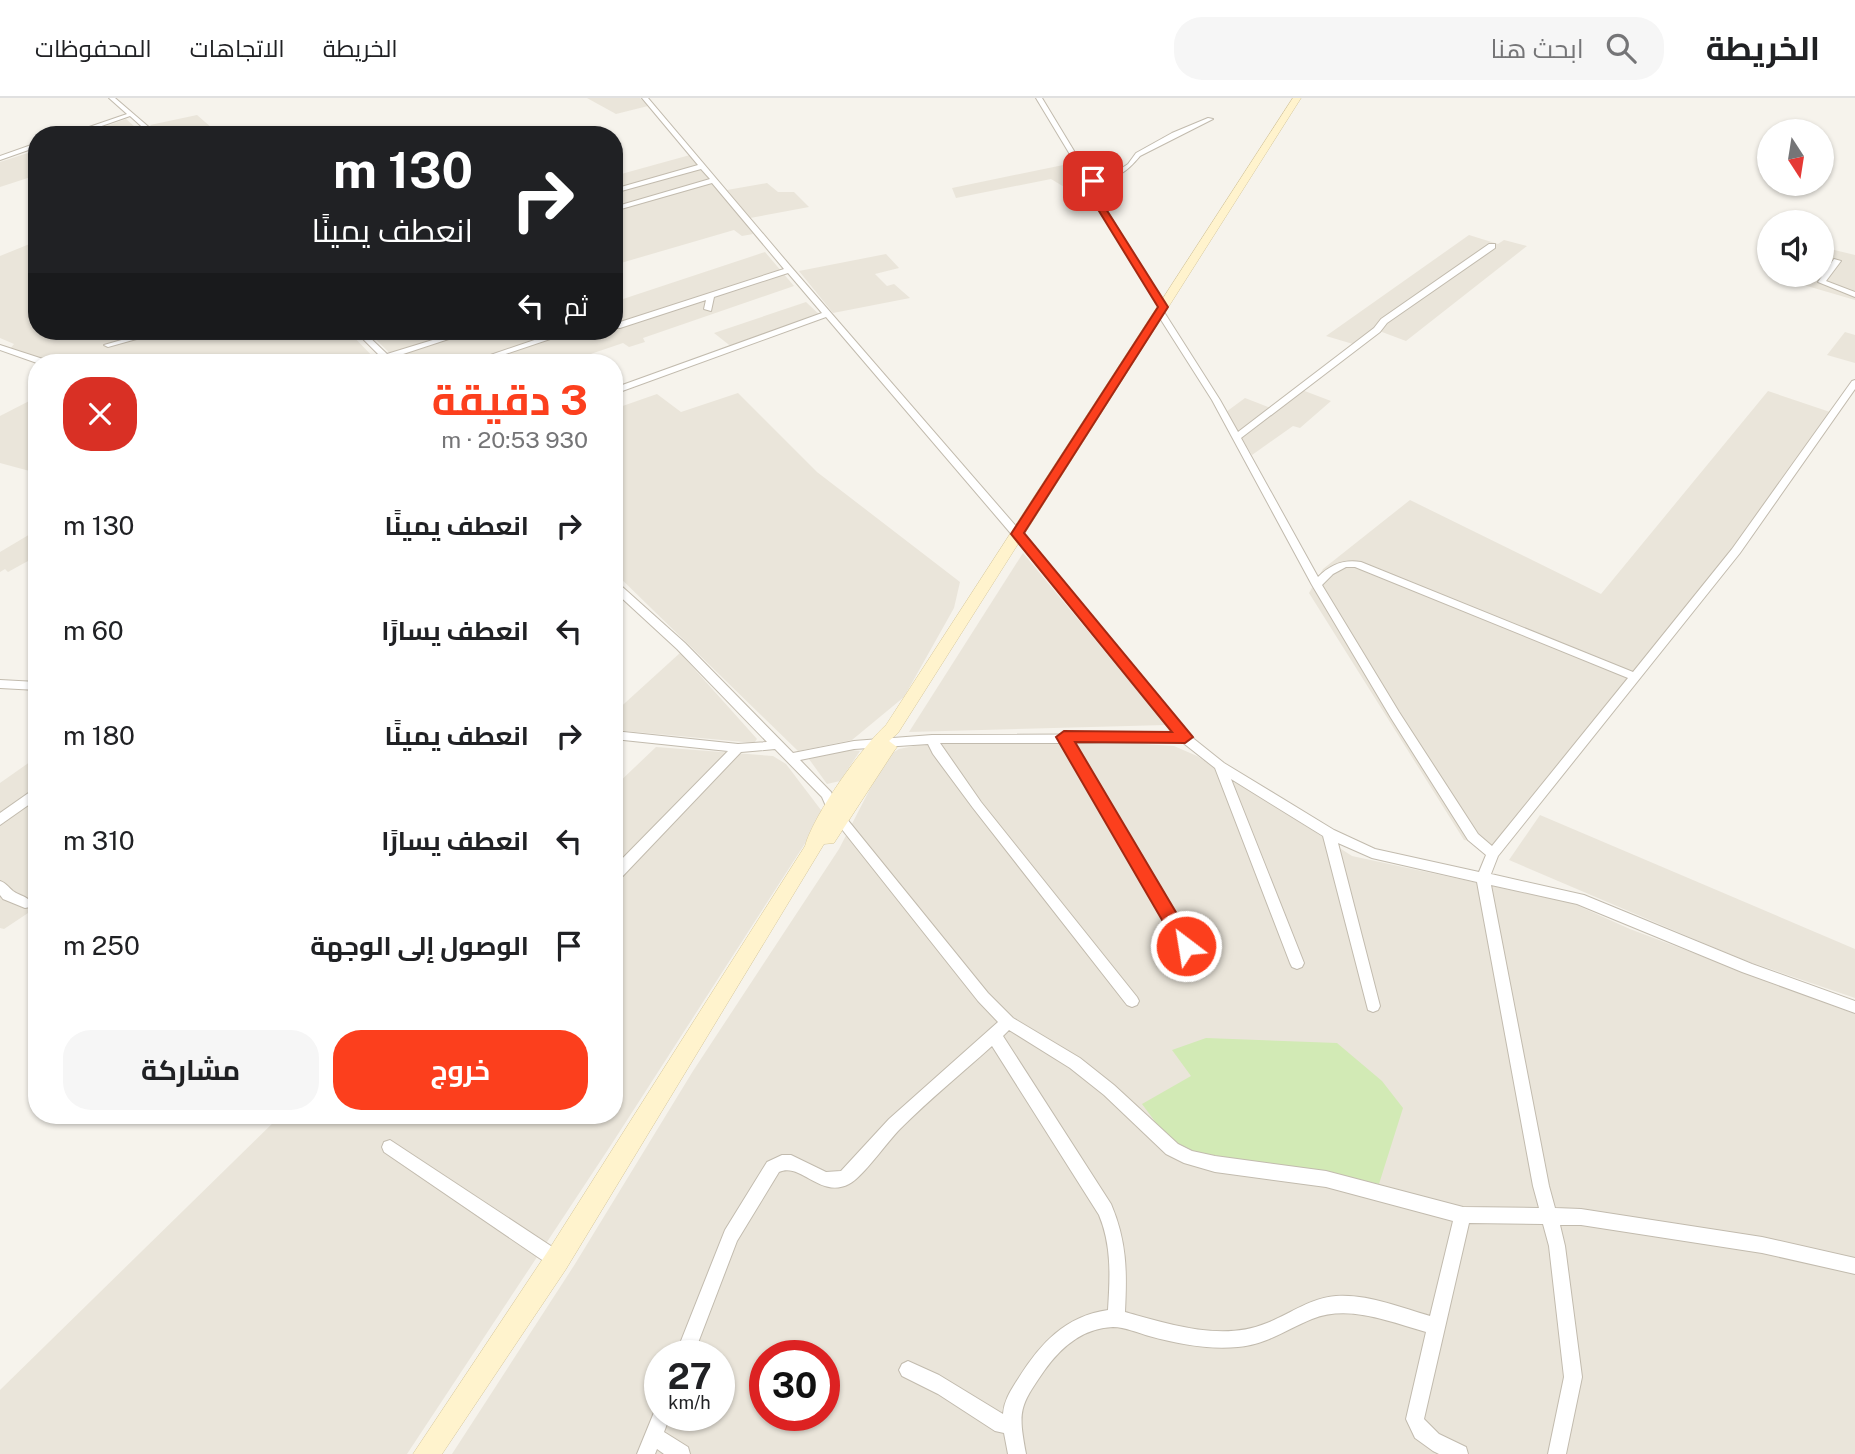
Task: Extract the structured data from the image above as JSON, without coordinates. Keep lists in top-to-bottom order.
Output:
{
  "north": "bottom",
  "page": {
    "header": "الخريطة",
    "search": "ابحث هنا",
    "nav": ["الخريطة", "الاتجاهات", "المحفوظات"],
    "turn": ["130 m", "انعطف يمينًا"],
    "then": "ثم",
    "heading": ["3 دقيقة", "930 m · 20:53"],
    "list": [
      {
        "name": "انعطف يمينًا",
        "value": "130 m"
      },
      {
        "name": "انعطف يسارًا",
        "value": "60 m"
      },
      {
        "name": "انعطف يمينًا",
        "value": "180 m"
      },
      {
        "name": "انعطف يسارًا",
        "value": "310 m"
      },
      {
        "name": "الوصول إلى الوجهة",
        "value": "250 m"
      }
    ],
    "buttons": ["خروج", "مشاركة"],
    "speed": "27 km/h",
    "limit": "30"
  }
}
